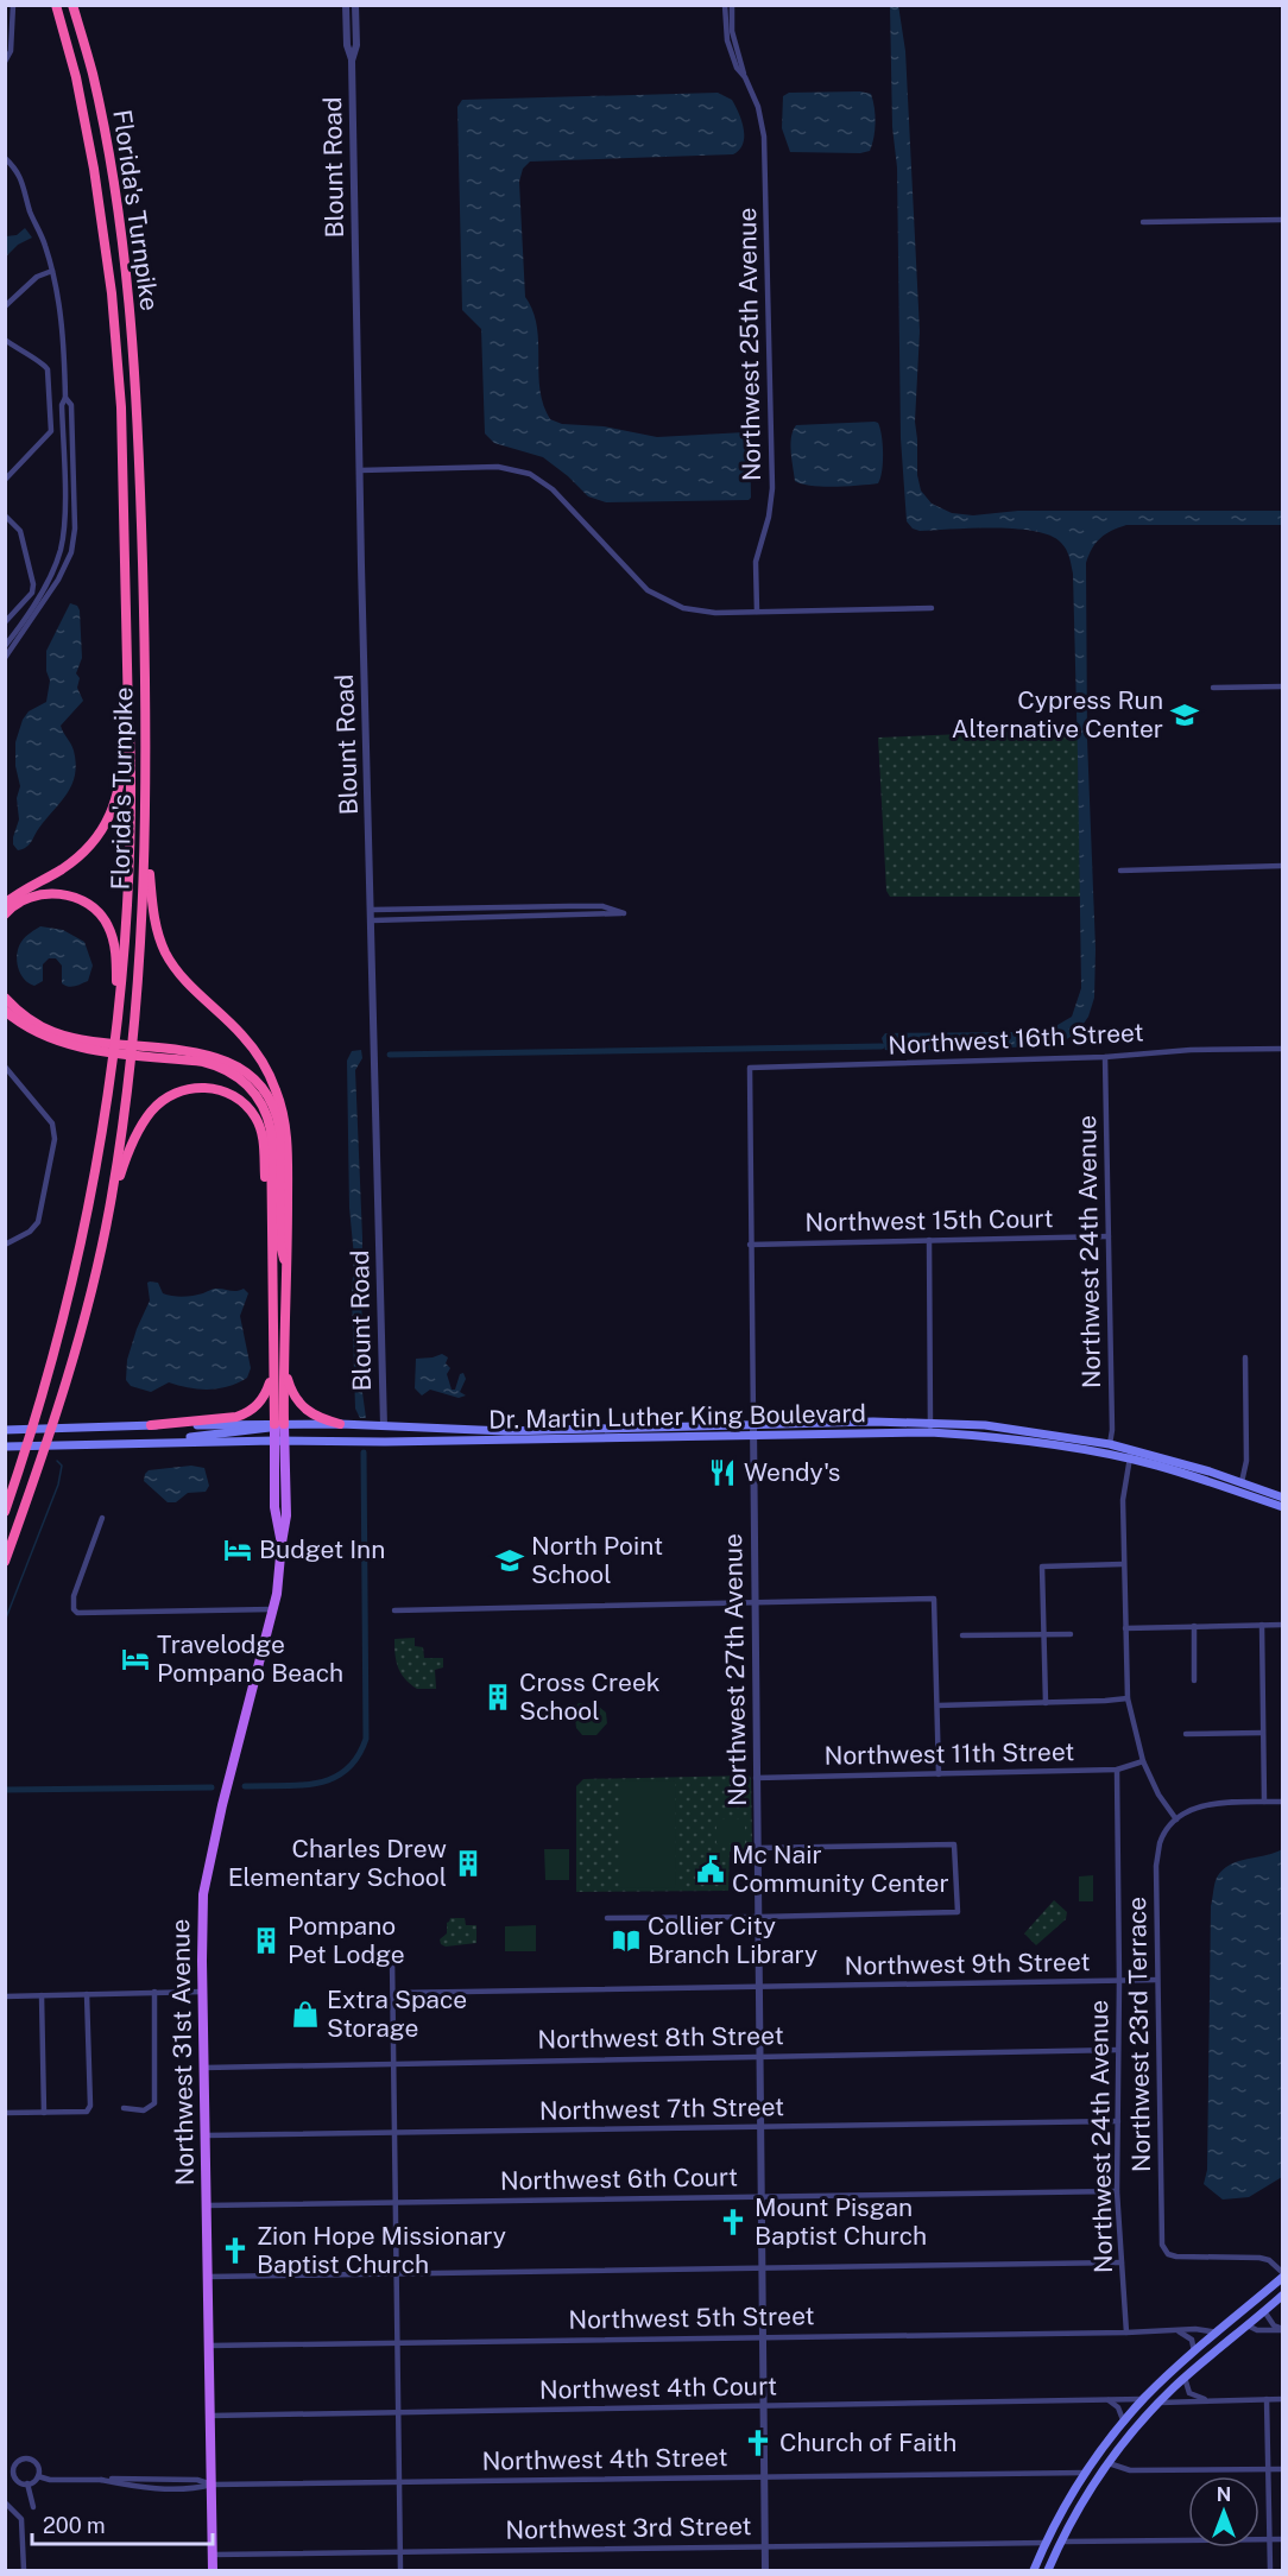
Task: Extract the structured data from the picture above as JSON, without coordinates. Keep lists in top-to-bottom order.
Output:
{
  "streets": {
    "highway": ["Florida's Turnpike"],
    "main road": ["Dr. Martin Luther King Boulevard", "Northwest 31st Avenue"],
    "street": [
      "Blount Road",
      "Northwest 25th Avenue",
      "Northwest 16th Street",
      "Northwest 15th Court",
      "Northwest 24th Avenue",
      "Northwest 27th Avenue",
      "Northwest 11th Street",
      "Northwest 9th Street",
      "Northwest 23rd Terrace",
      "Northwest 8th Street",
      "Northwest 7th Street",
      "Northwest 6th Court",
      "Northwest 5th Street",
      "Northwest 4th Court",
      "Northwest 4th Street",
      "Northwest 3rd Street"
    ]
  },
  "crossings": [
    ["Blount Road", "Dr. Martin Luther King Boulevard"],
    ["Northwest 16th Street", "Northwest 24th Avenue"],
    ["Northwest 16th Street", "Northwest 27th Avenue"],
    ["Northwest 15th Court", "Northwest 24th Avenue"],
    ["Northwest 15th Court", "Northwest 27th Avenue"],
    ["Northwest 24th Avenue", "Dr. Martin Luther King Boulevard"],
    ["Northwest 24th Avenue", "Northwest 11th Street"],
    ["Northwest 24th Avenue", "Northwest 9th Street"],
    ["Northwest 24th Avenue", "Northwest 8th Street"],
    ["Northwest 24th Avenue", "Northwest 7th Street"],
    ["Northwest 24th Avenue", "Northwest 6th Court"],
    ["Northwest 24th Avenue", "Northwest 5th Street"],
    ["Dr. Martin Luther King Boulevard", "Northwest 27th Avenue"],
    ["Dr. Martin Luther King Boulevard", "Northwest 31st Avenue"],
    ["Northwest 27th Avenue", "Northwest 11th Street"],
    ["Northwest 27th Avenue", "Northwest 9th Street"],
    ["Northwest 27th Avenue", "Northwest 8th Street"],
    ["Northwest 27th Avenue", "Northwest 7th Street"],
    ["Northwest 27th Avenue", "Northwest 6th Court"],
    ["Northwest 27th Avenue", "Northwest 5th Street"],
    ["Northwest 27th Avenue", "Northwest 4th Court"],
    ["Northwest 27th Avenue", "Northwest 4th Street"],
    ["Northwest 27th Avenue", "Northwest 3rd Street"],
    ["Northwest 9th Street", "Northwest 23rd Terrace"],
    ["Northwest 8th Street", "Northwest 31st Avenue"],
    ["Northwest 31st Avenue", "Northwest 7th Street"],
    ["Northwest 31st Avenue", "Northwest 6th Court"],
    ["Northwest 31st Avenue", "Northwest 5th Street"],
    ["Northwest 31st Avenue", "Northwest 4th Court"],
    ["Northwest 31st Avenue", "Northwest 4th Street"],
    ["Northwest 31st Avenue", "Northwest 3rd Street"]
  ],
  "places": {
    "school or university": ["Cypress Run Alternative Center", "North Point School"],
    "restaurant": ["Wendy's"],
    "hotel": ["Budget Inn", "Travelodge Pompano Beach"],
    "building": ["Cross Creek School", "Charles Drew Elementary School", "Pompano Pet Lodge"],
    "public building": ["Mc Nair Community Center"],
    "library": ["Collier City Branch Library"],
    "shop": ["Extra Space Storage"],
    "church": ["Mount Pisgan Baptist Church", "Zion Hope Missionary Baptist Church", "Church of Faith"]
  },
  "scale_bar": "200 m",
  "north": "top"
}
